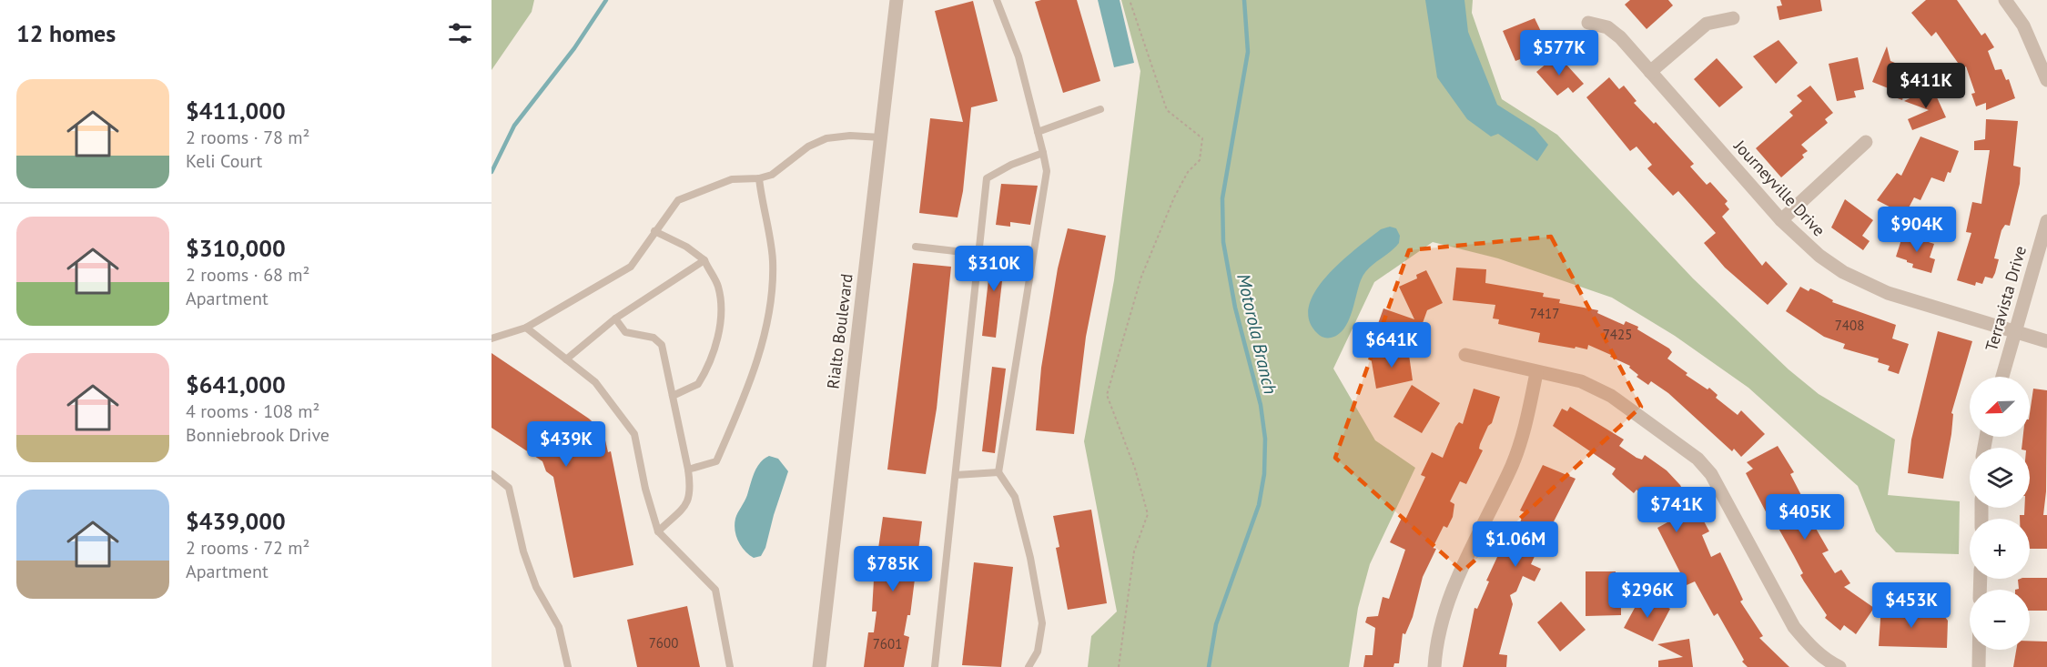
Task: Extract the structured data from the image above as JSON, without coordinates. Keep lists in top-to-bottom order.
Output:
{
  "streets": {
    "street": ["Journeyville Drive", "Terravista Drive", "Rialto Boulevard"]
  },
  "crossings": [
    ["Journeyville Drive", "Terravista Drive"]
  ],
  "water": ["Motorola Branch"],
  "house_numbers": [
    "7417",
    "7408",
    "7425",
    "7600",
    "7601"
  ],
  "north": "bottom left",
  "page": {
    "heading": "12 homes",
    "price": [
      "$577K",
      "$411K",
      "$904K",
      "$310K",
      "$641K",
      "$439K",
      "$741K",
      "$405K",
      "$1.06M",
      "$785K",
      "$296K",
      "$453K"
    ],
    "list": [
      {
        "name": "$411,000",
        "note": "2 rooms · 78 m² · Keli Court"
      },
      {
        "name": "$310,000",
        "note": "2 rooms · 68 m² · Apartment"
      },
      {
        "name": "$641,000",
        "note": "4 rooms · 108 m² · Bonniebrook Drive"
      },
      {
        "name": "$439,000",
        "note": "2 rooms · 72 m² · Apartment"
      }
    ],
    "map_buttons": ["+", "−"]
  }
}
